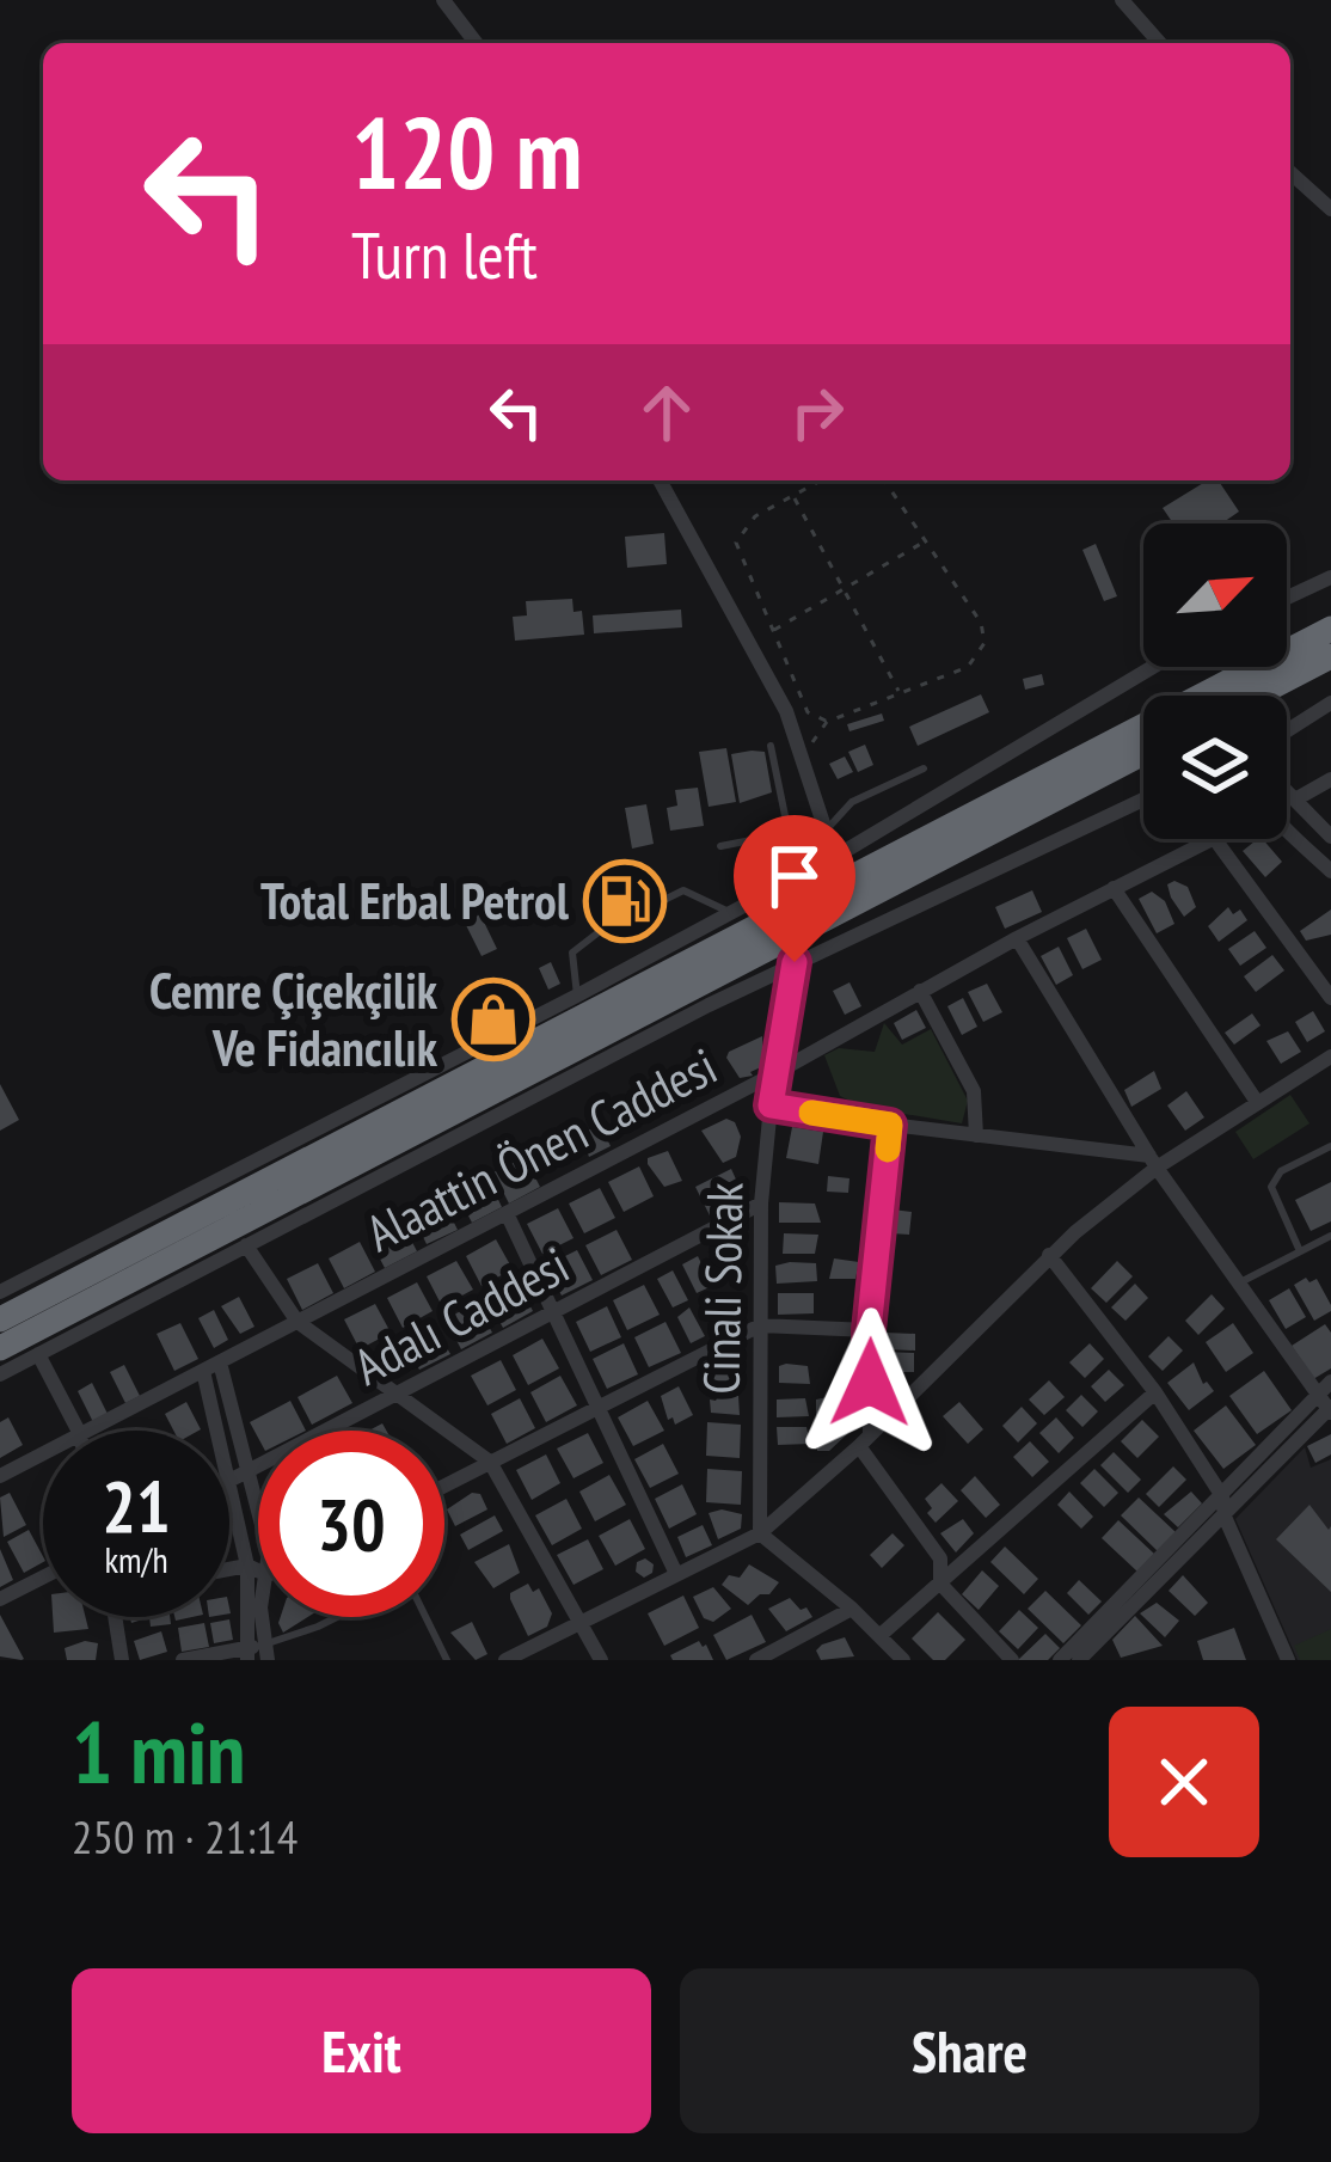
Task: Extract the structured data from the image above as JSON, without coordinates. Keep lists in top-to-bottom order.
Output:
{
  "streets": {
    "street": ["Alaattin Önen Caddesi", "Cinali Sokak", "Adalı Caddesi"]
  },
  "crossings": [
    ["Alaattin Önen Caddesi", "Cinali Sokak"],
    ["Cinali Sokak", "Adalı Caddesi"]
  ],
  "places": {
    "fuel station": ["Total Erbal Petrol"],
    "shop": ["Cemre Çiçekçilik Ve Fidancılık"]
  },
  "north": "top right",
  "page": {
    "turn": ["120 m", "Turn left"],
    "speed": "21 km/h",
    "limit": "30",
    "heading": ["1 min", "250 m · 21:14"],
    "buttons": ["Exit", "Share"]
  }
}
